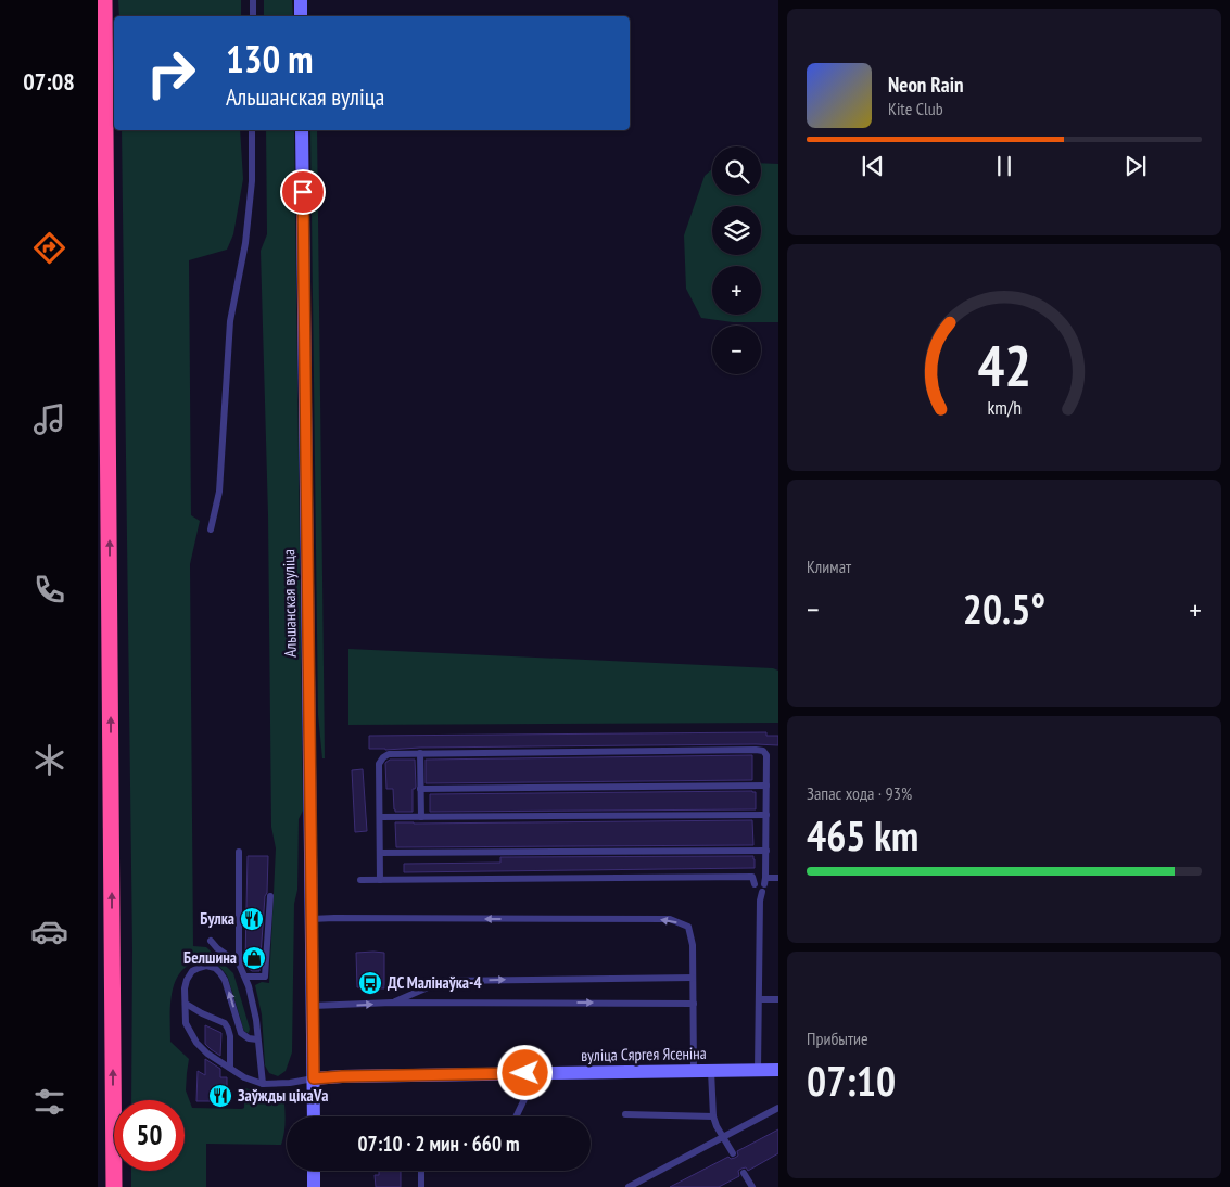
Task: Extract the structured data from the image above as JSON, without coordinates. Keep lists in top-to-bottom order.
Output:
{
  "streets": {
    "main road": ["Альшанская вуліца", "вуліца Сяргея Ясеніна"]
  },
  "crossings": [
    ["Альшанская вуліца", "вуліца Сяргея Ясеніна"]
  ],
  "places": {
    "restaurant": ["Булка", "Заўжды цікаVа"],
    "shop": ["Белшина"],
    "bus stop": ["ДС Малінаўка-4"]
  },
  "page": {
    "tabs": "07:08",
    "turn": ["130 m", "Альшанская вуліца"],
    "song": ["Neon Rain", "Kite Club"],
    "map_buttons": ["+", "−"],
    "tile": [
      "Климат",
      ["Запас хода · 93%", "465 km"],
      ["Прибытие", "07:10"]
    ],
    "heat": ["−", "20.5°", "+"],
    "limit": "50",
    "trip": "07:10 · 2 мин · 660 m",
    "gauge": ["42", "km/h"]
  }
}
